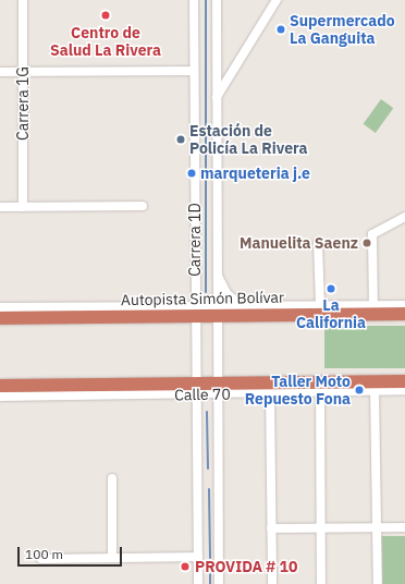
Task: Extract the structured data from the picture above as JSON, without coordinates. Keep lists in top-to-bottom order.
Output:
{
  "streets": {
    "highway": ["Autopista Simón Bolívar"],
    "street": ["Carrera 1G", "Carrera 1D", "Calle 70"]
  },
  "crossings": [
    ["Carrera 1D", "Autopista Simón Bolívar"],
    ["Carrera 1D", "Calle 70"]
  ],
  "places": [
    "Centro de Salud La Rivera",
    "Supermercado La Ganguita",
    "Estación de Policía La Rivera",
    "marqueteria j.e",
    "Manuelita Saenz",
    "La California",
    "Taller Moto Repuesto Fona",
    "PROVIDA # 10"
  ],
  "scale_bar": "100 m"
}
